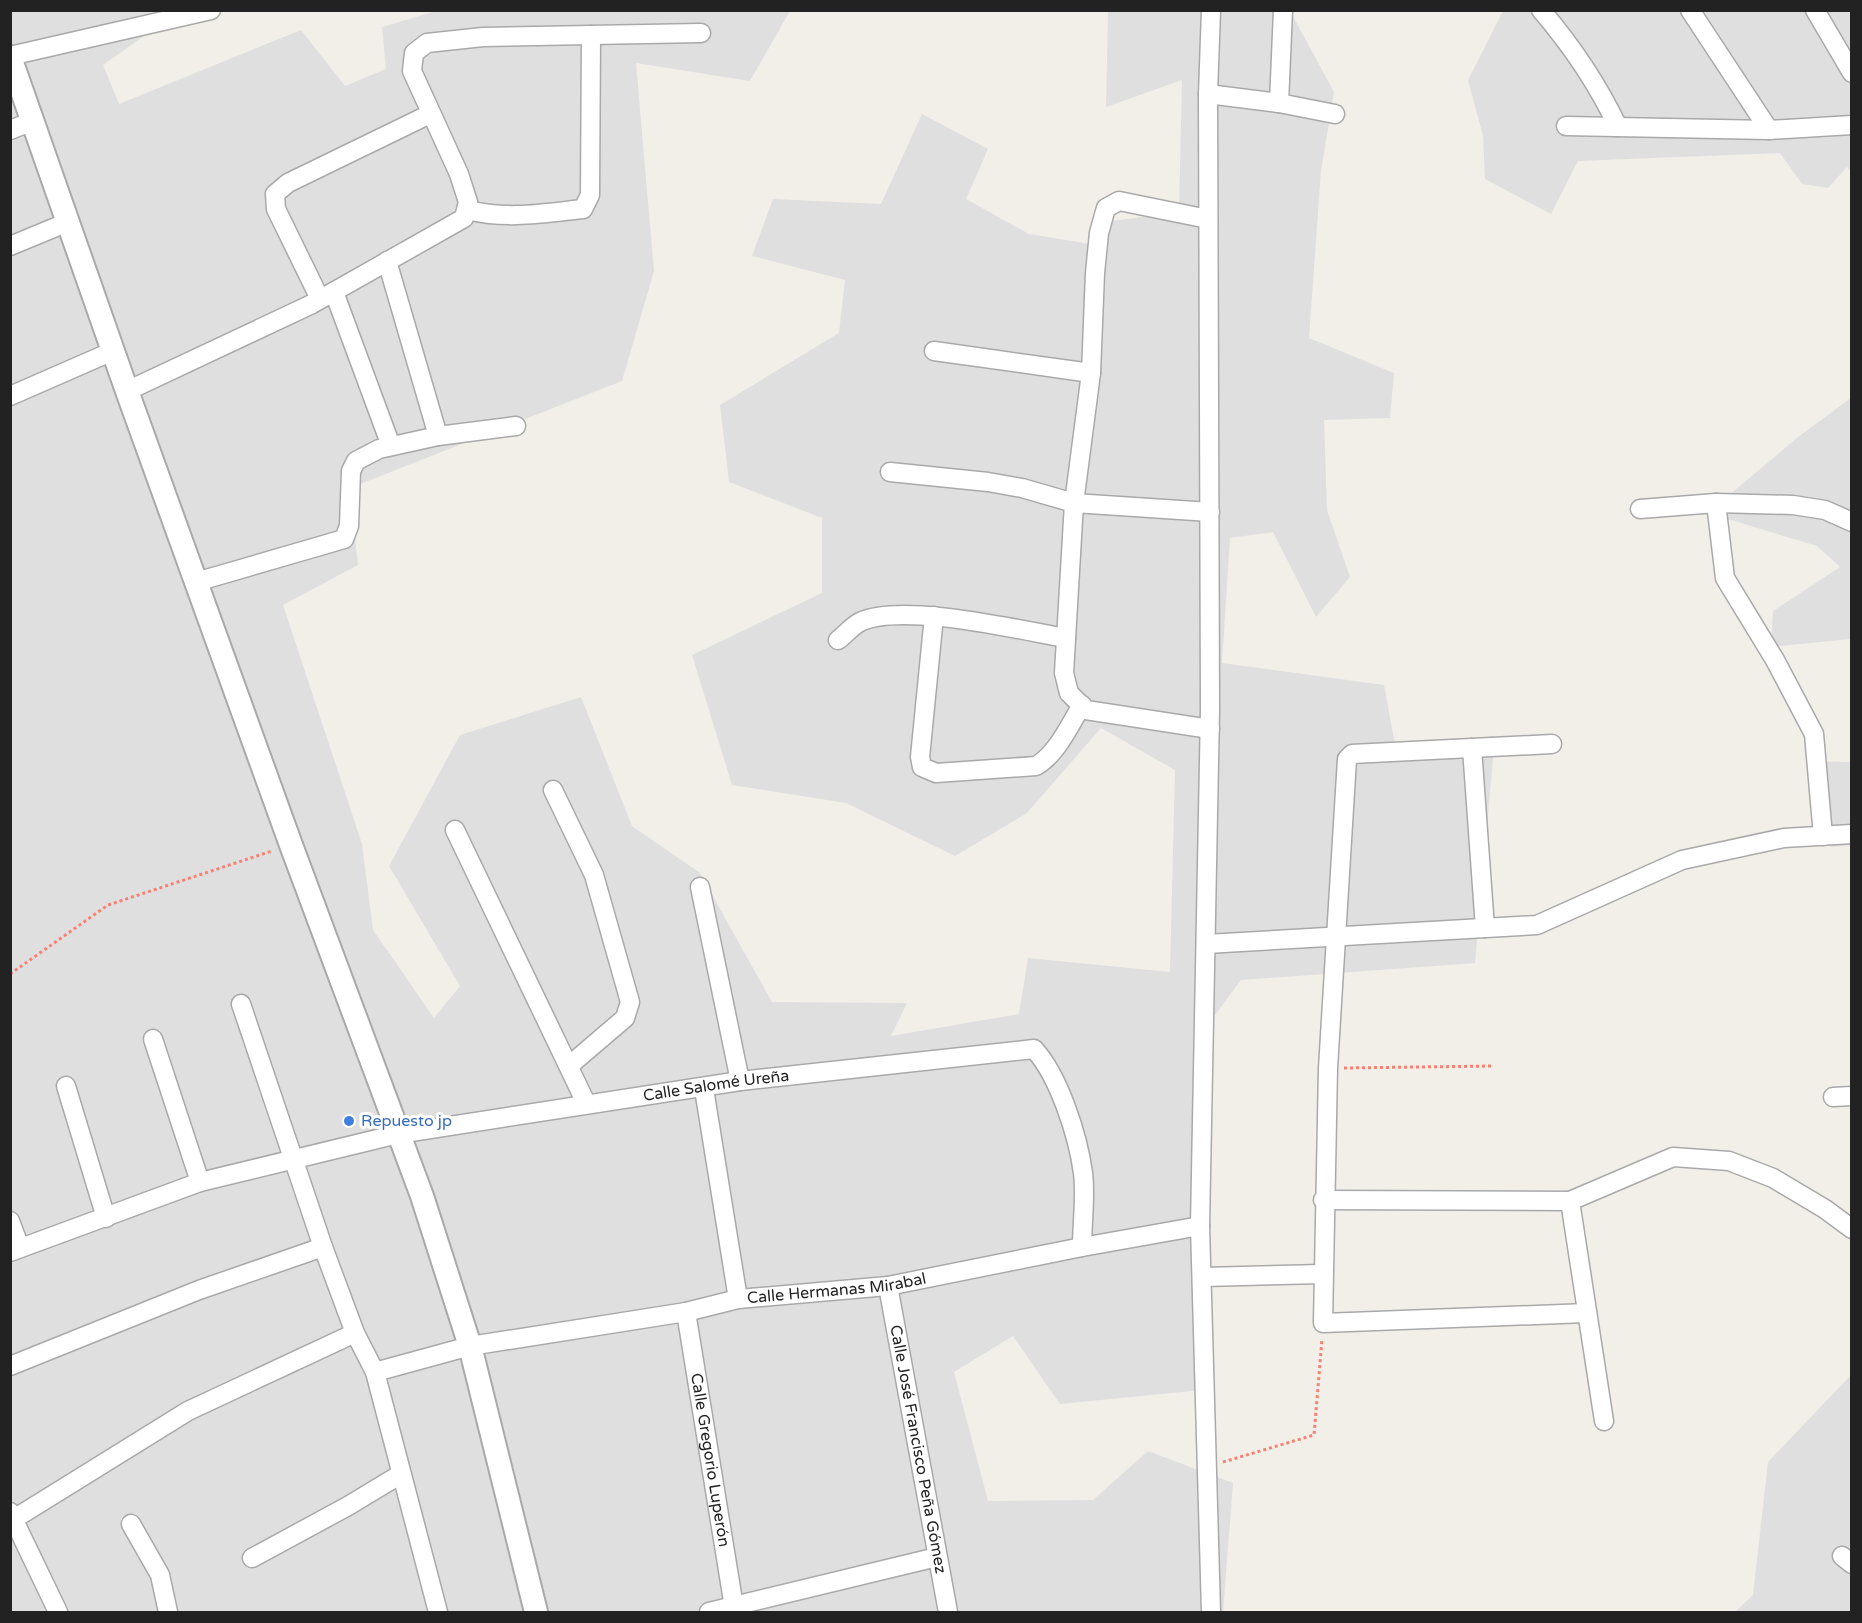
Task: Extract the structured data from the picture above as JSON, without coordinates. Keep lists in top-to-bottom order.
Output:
{
  "streets": {
    "street": [
      "Calle Salomé Ureña",
      "Calle Hermanas Mirabal",
      "Calle José Francisco Peña Gómez",
      "Calle Gregorio Luperón"
    ]
  },
  "crossings": [
    ["Calle Salomé Ureña", "Calle Hermanas Mirabal"],
    ["Calle Hermanas Mirabal", "Calle José Francisco Peña Gómez"],
    ["Calle Hermanas Mirabal", "Calle Gregorio Luperón"]
  ],
  "places": ["Repuesto jp"]
}
